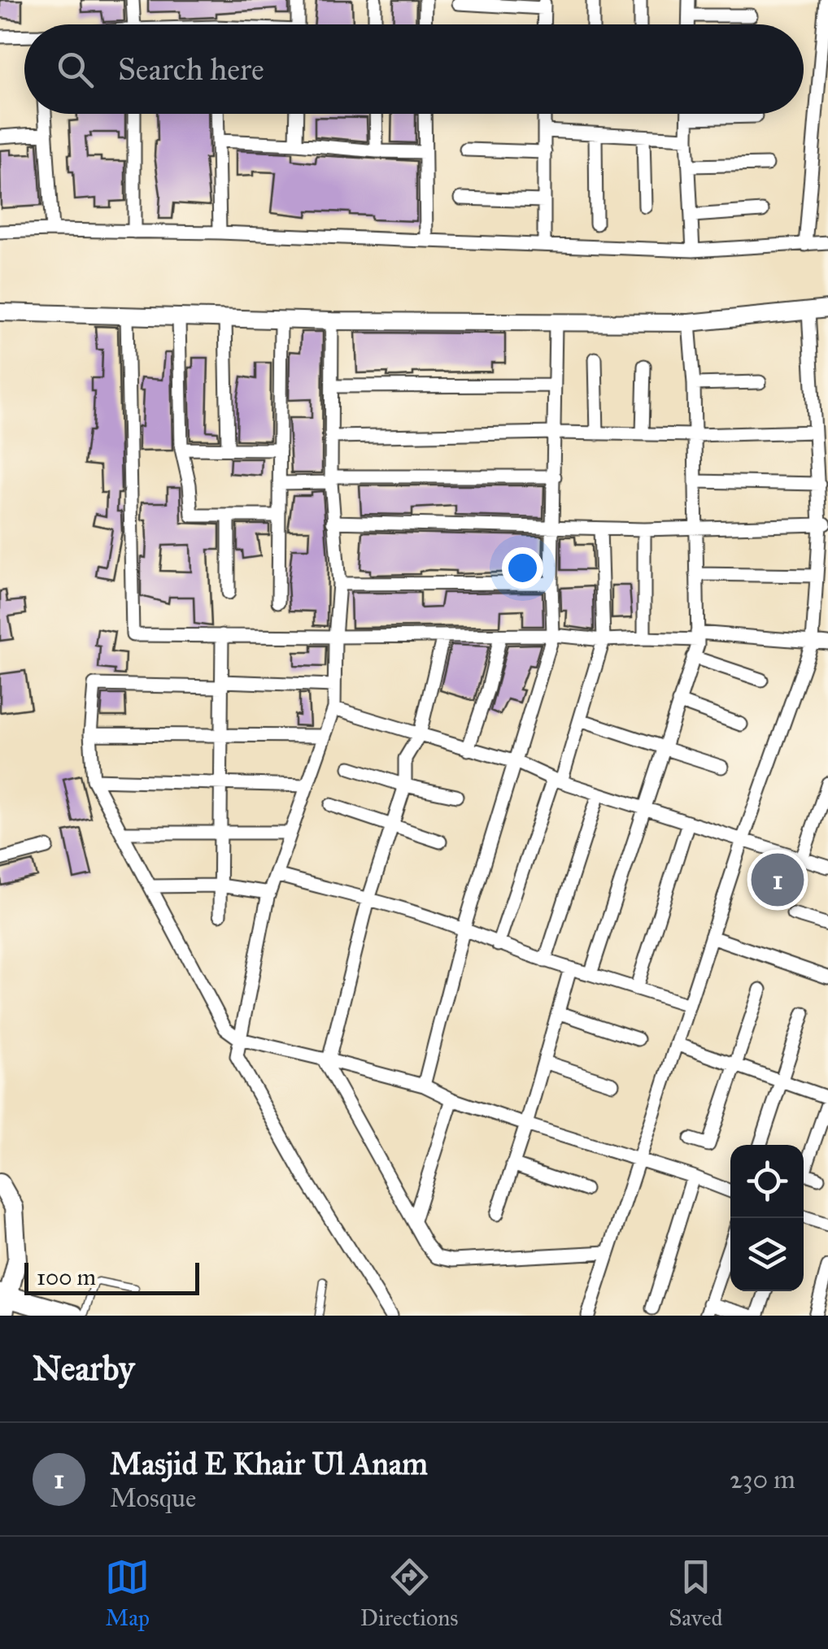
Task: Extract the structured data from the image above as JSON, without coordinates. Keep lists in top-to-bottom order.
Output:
{
  "scale_bar": "100 m",
  "page": {
    "search": "Search here",
    "pins": "1",
    "scale": "100 m",
    "heading": "Nearby",
    "list": [
      {
        "mark": "1",
        "name": "Masjid E Khair Ul Anam",
        "note": "Mosque",
        "value": "230 m"
      }
    ],
    "nav": ["Map", "Directions", "Saved"]
  }
}
